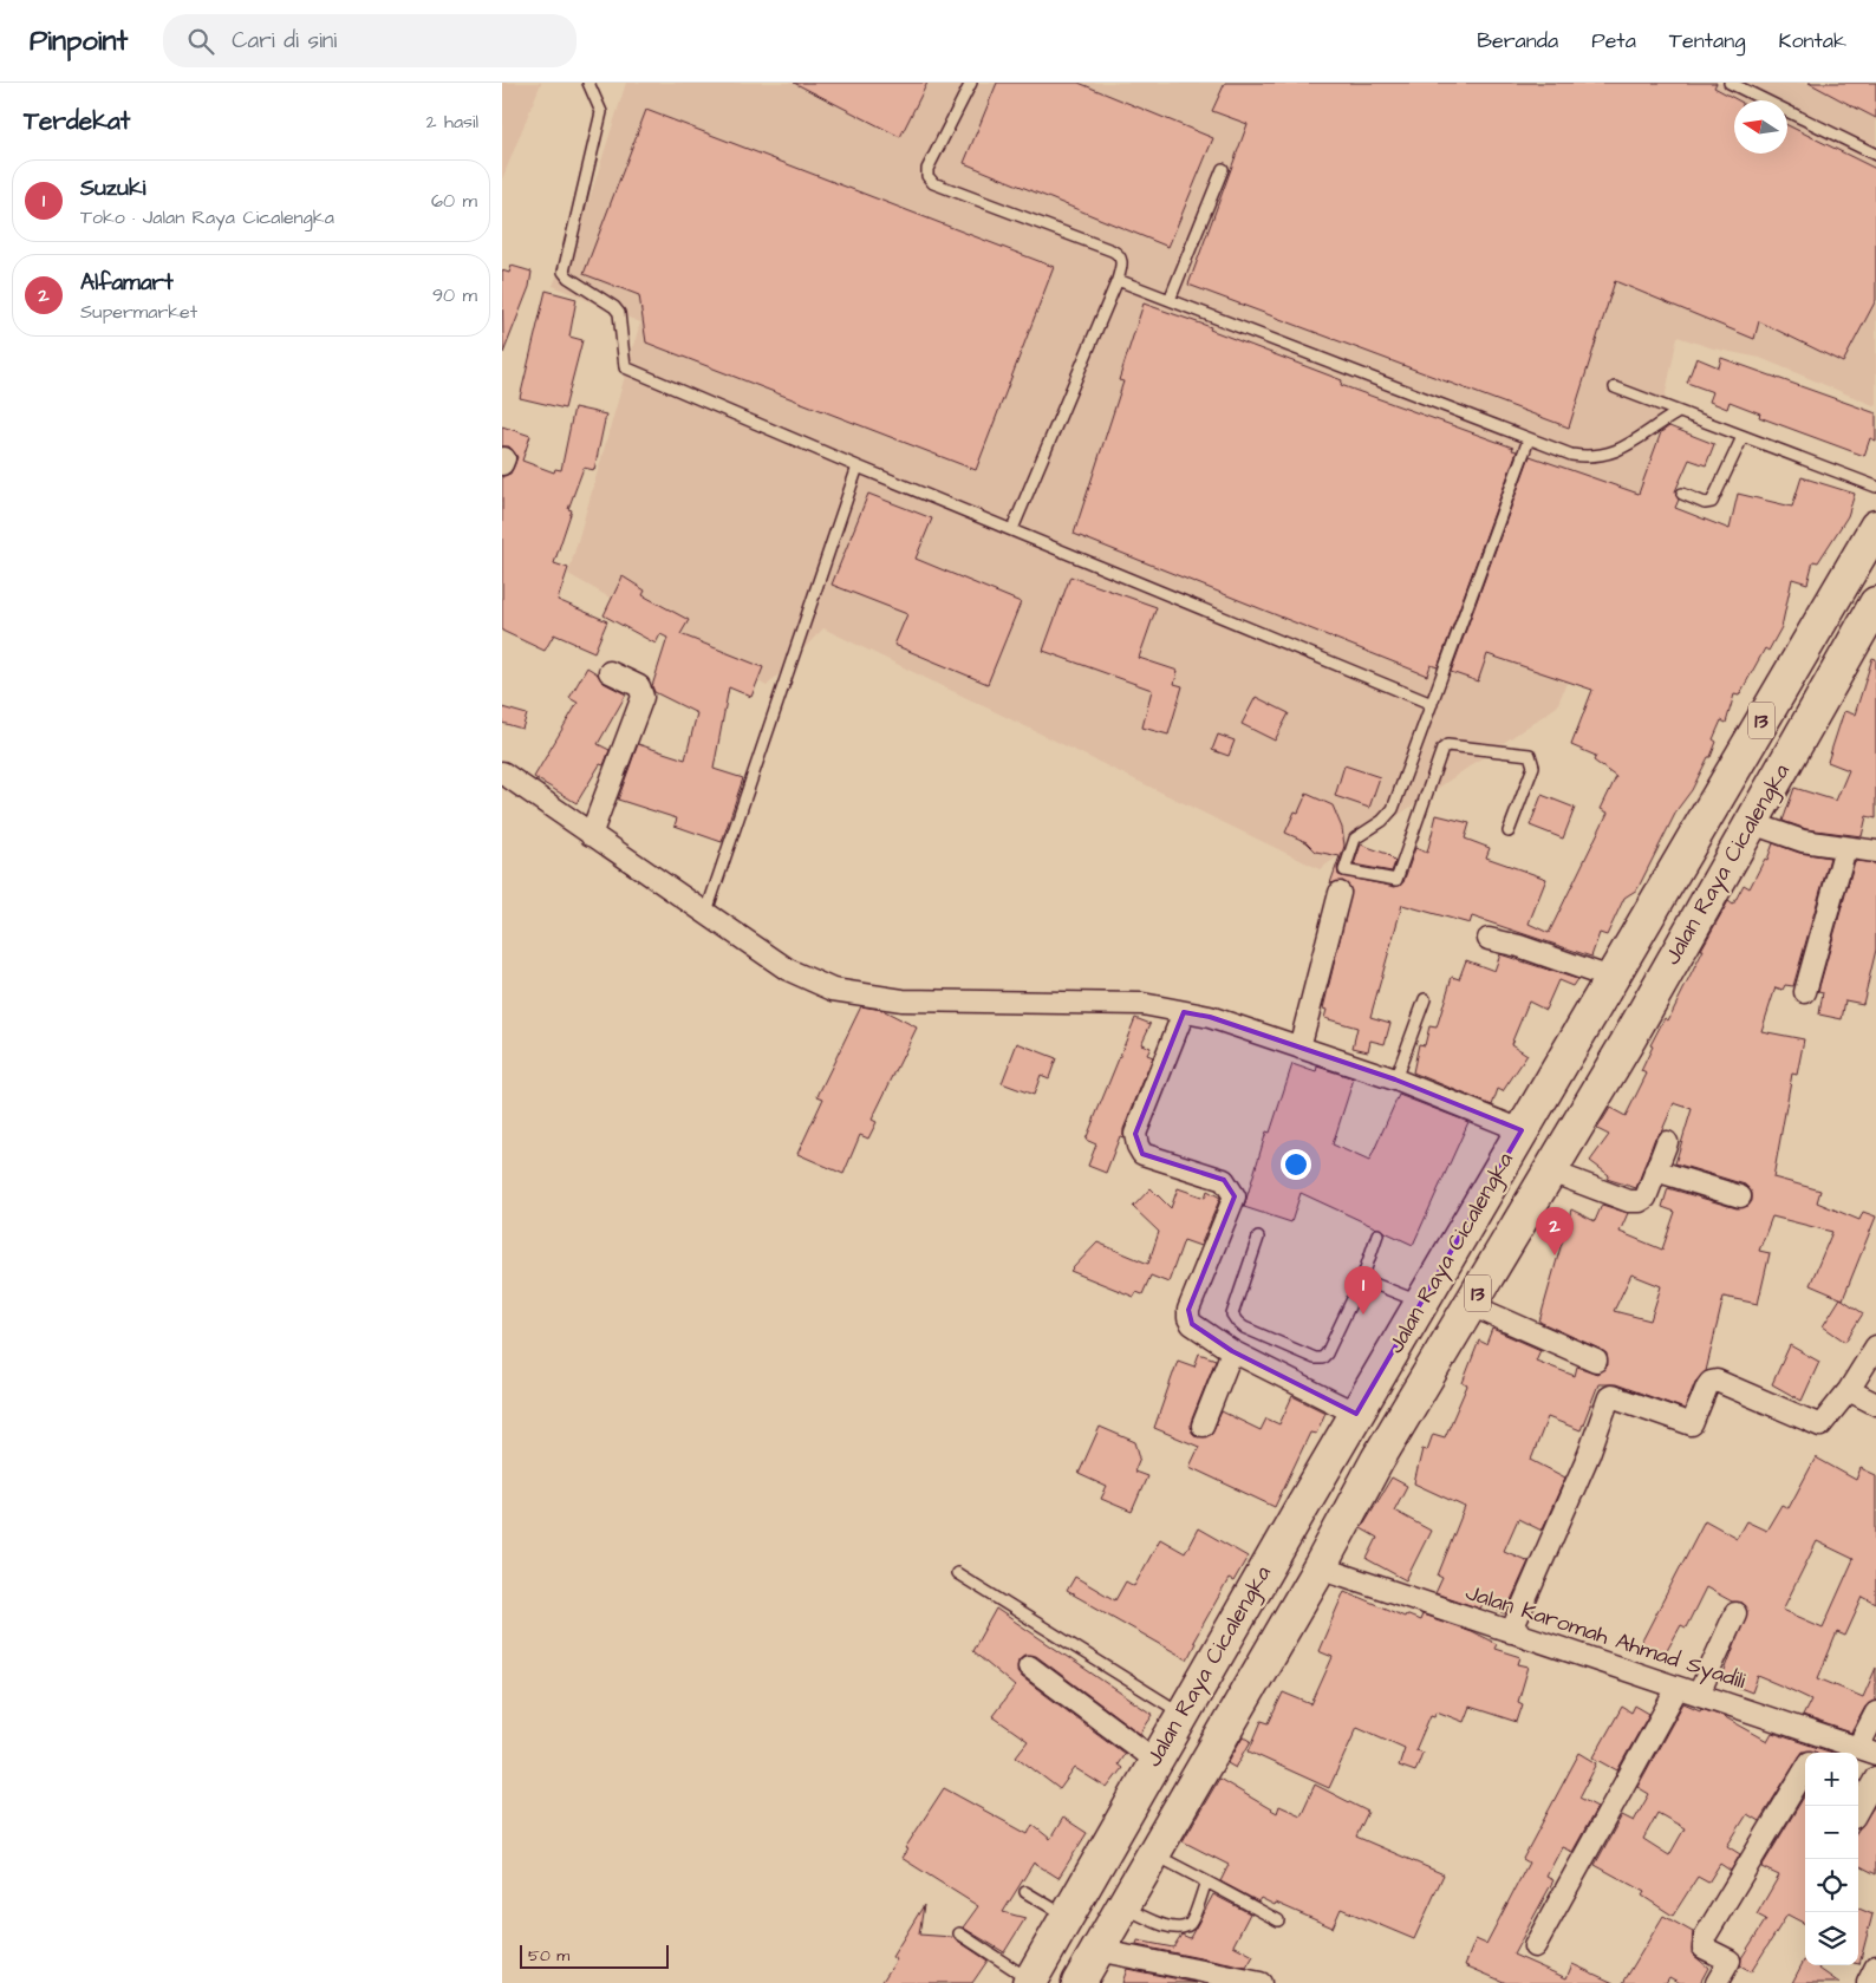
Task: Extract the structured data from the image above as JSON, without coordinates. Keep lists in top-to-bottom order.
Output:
{
  "streets": {
    "highway": ["13", "Jalan Raya Cicalengka"],
    "street": ["Jalan Karomah Ahmad Syadili"]
  },
  "crossings": [
    ["Jalan Raya Cicalengka", "Jalan Karomah Ahmad Syadili"]
  ],
  "scale_bar": "50 m",
  "north": "left",
  "page": {
    "header": "Pinpoint",
    "search": "Cari di sini",
    "nav": [
      "Beranda",
      "Peta",
      "Tentang",
      "Kontak"
    ],
    "heading": ["Terdekat", "2 hasil"],
    "list": [
      {
        "mark": "1",
        "name": "Suzuki",
        "note": "Toko · Jalan Raya Cicalengka",
        "value": "60 m"
      },
      {
        "mark": "2",
        "name": "Alfamart",
        "note": "Supermarket",
        "value": "90 m"
      }
    ],
    "pins": ["2", "1"],
    "map_buttons": ["+", "−"],
    "scale": "50 m"
  }
}
